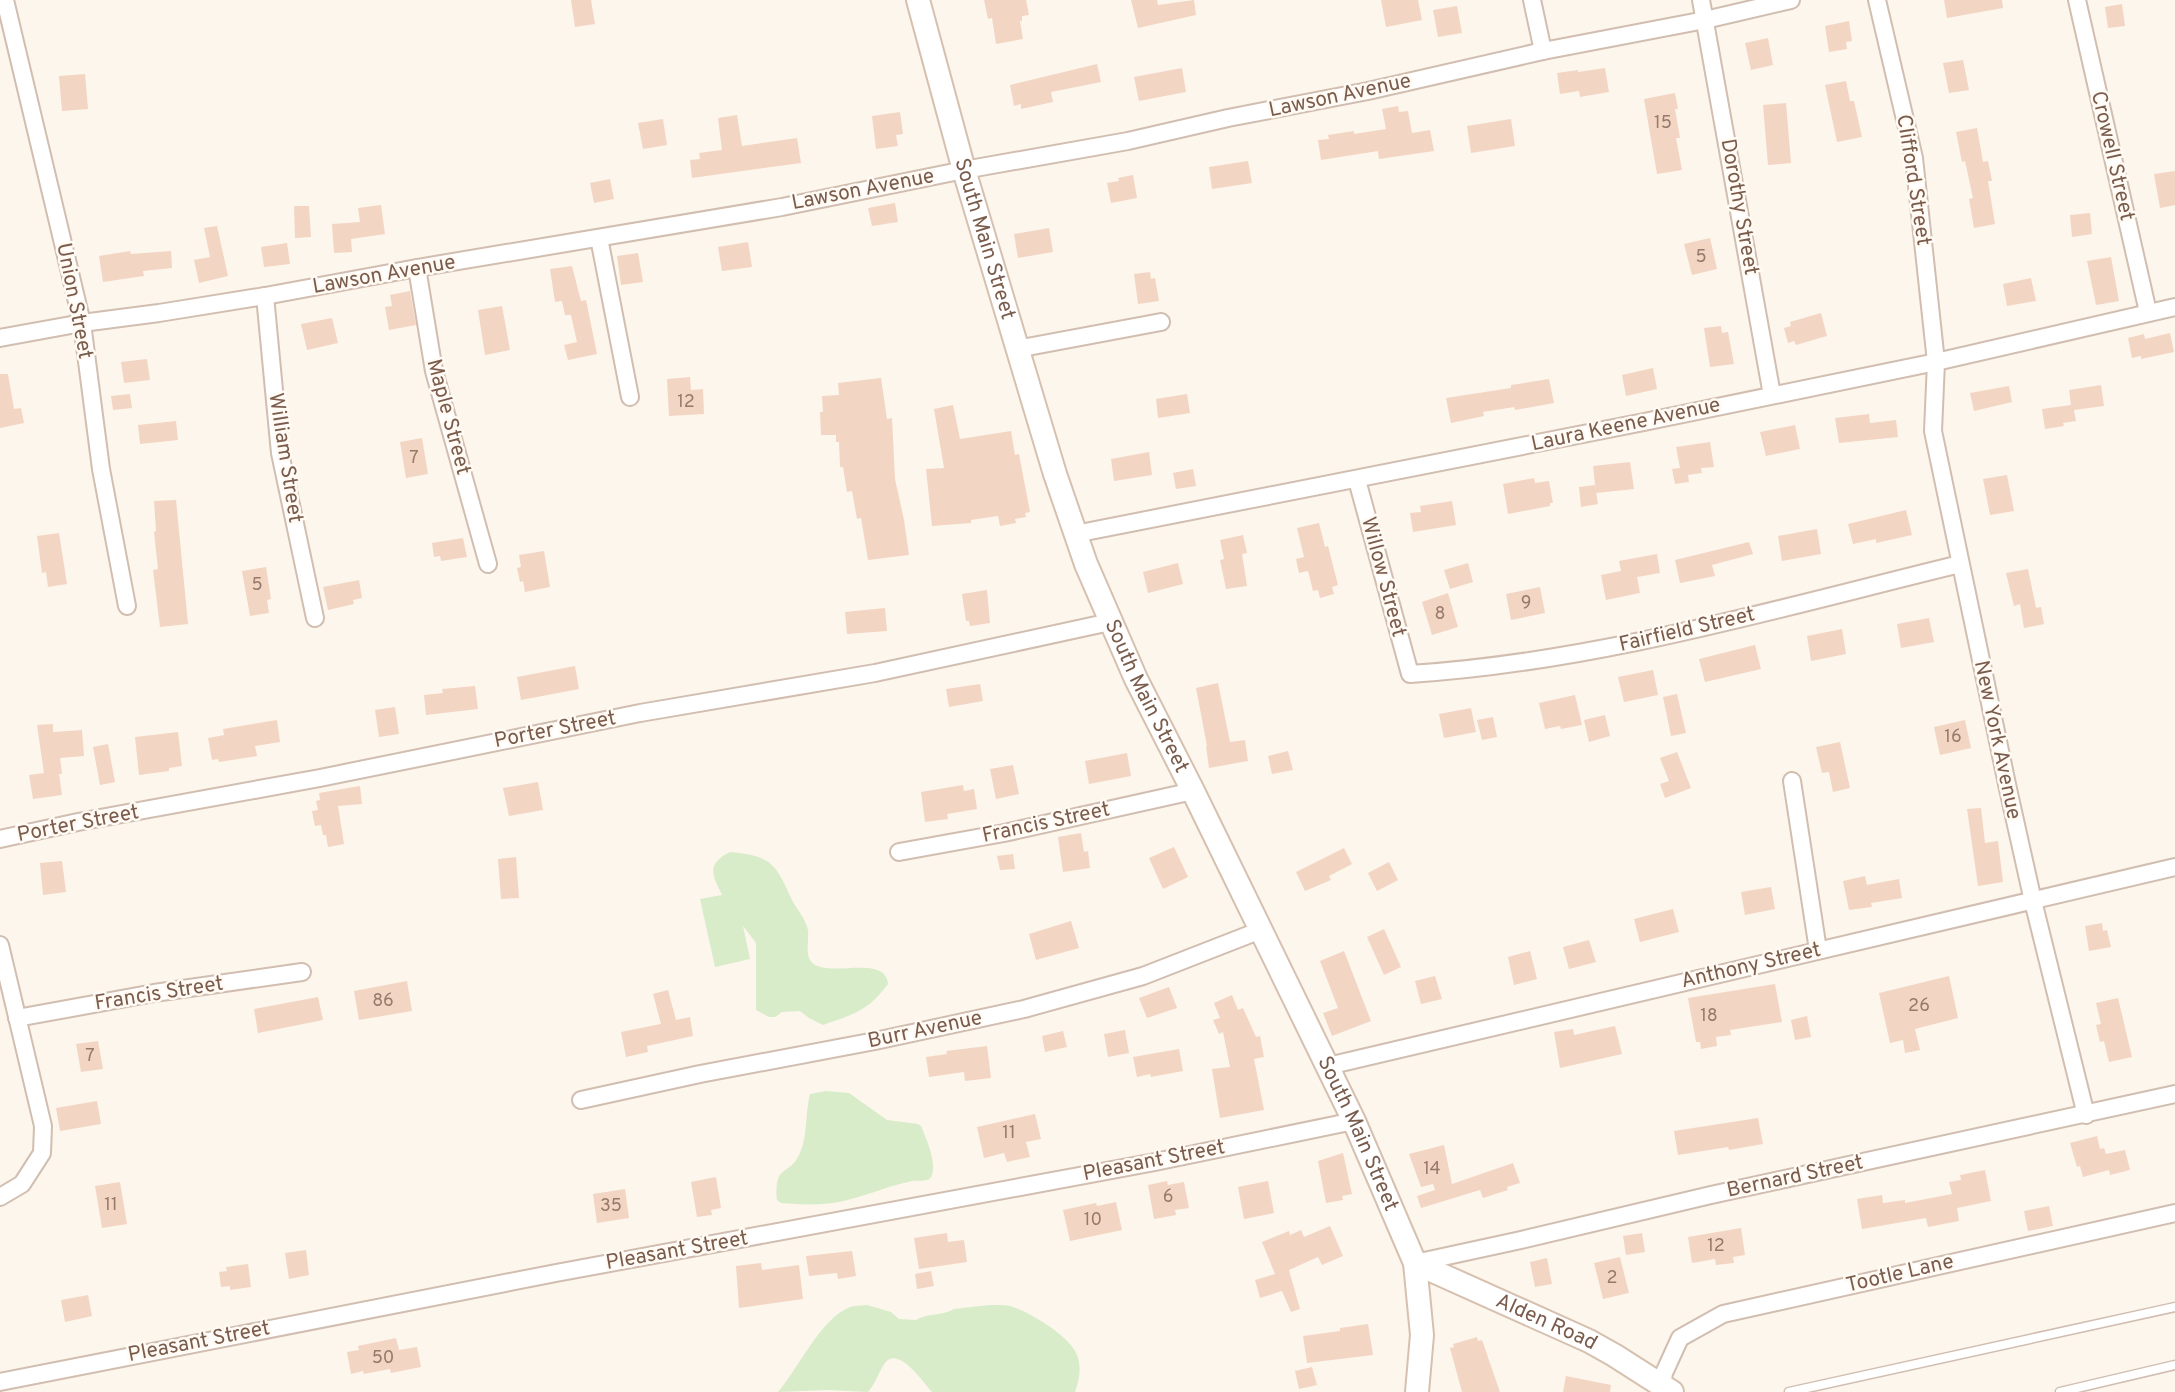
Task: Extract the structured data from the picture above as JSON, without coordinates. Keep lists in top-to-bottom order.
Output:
{
  "streets": {
    "main road": ["South Main Street", "Alden Road"],
    "street": [
      "Lawson Avenue",
      "Crowell Street",
      "Clifford Street",
      "Dorothy Street",
      "Union Street",
      "Maple Street",
      "Laura Keene Avenue",
      "William Street",
      "Willow Street",
      "Fairfield Street",
      "Porter Street",
      "New York Avenue",
      "Francis Street",
      "Anthony Street",
      "Burr Avenue",
      "Pleasant Street",
      "Bernard Street",
      "Tootle Lane"
    ]
  },
  "crossings": [
    ["Lawson Avenue", "Dorothy Street"],
    ["Lawson Avenue", "South Main Street"],
    ["Lawson Avenue", "Union Street"],
    ["Lawson Avenue", "Maple Street"],
    ["Lawson Avenue", "William Street"],
    ["Crowell Street", "Laura Keene Avenue"],
    ["Clifford Street", "Laura Keene Avenue"],
    ["Clifford Street", "New York Avenue"],
    ["Dorothy Street", "Laura Keene Avenue"],
    ["South Main Street", "Laura Keene Avenue"],
    ["South Main Street", "Porter Street"],
    ["South Main Street", "Francis Street"],
    ["South Main Street", "Anthony Street"],
    ["South Main Street", "Burr Avenue"],
    ["South Main Street", "Pleasant Street"],
    ["South Main Street", "Bernard Street"],
    ["South Main Street", "Alden Road"],
    ["Laura Keene Avenue", "Willow Street"],
    ["Laura Keene Avenue", "New York Avenue"],
    ["Willow Street", "Fairfield Street"],
    ["Fairfield Street", "New York Avenue"],
    ["New York Avenue", "Anthony Street"],
    ["New York Avenue", "Bernard Street"],
    ["Bernard Street", "Alden Road"],
    ["Tootle Lane", "Alden Road"]
  ],
  "house_numbers": [
    "15",
    "5",
    "12",
    "7",
    "5",
    "9",
    "8",
    "16",
    "86",
    "26",
    "18",
    "7",
    "11",
    "14",
    "6",
    "11",
    "35",
    "10",
    "12",
    "2",
    "50"
  ]
}
